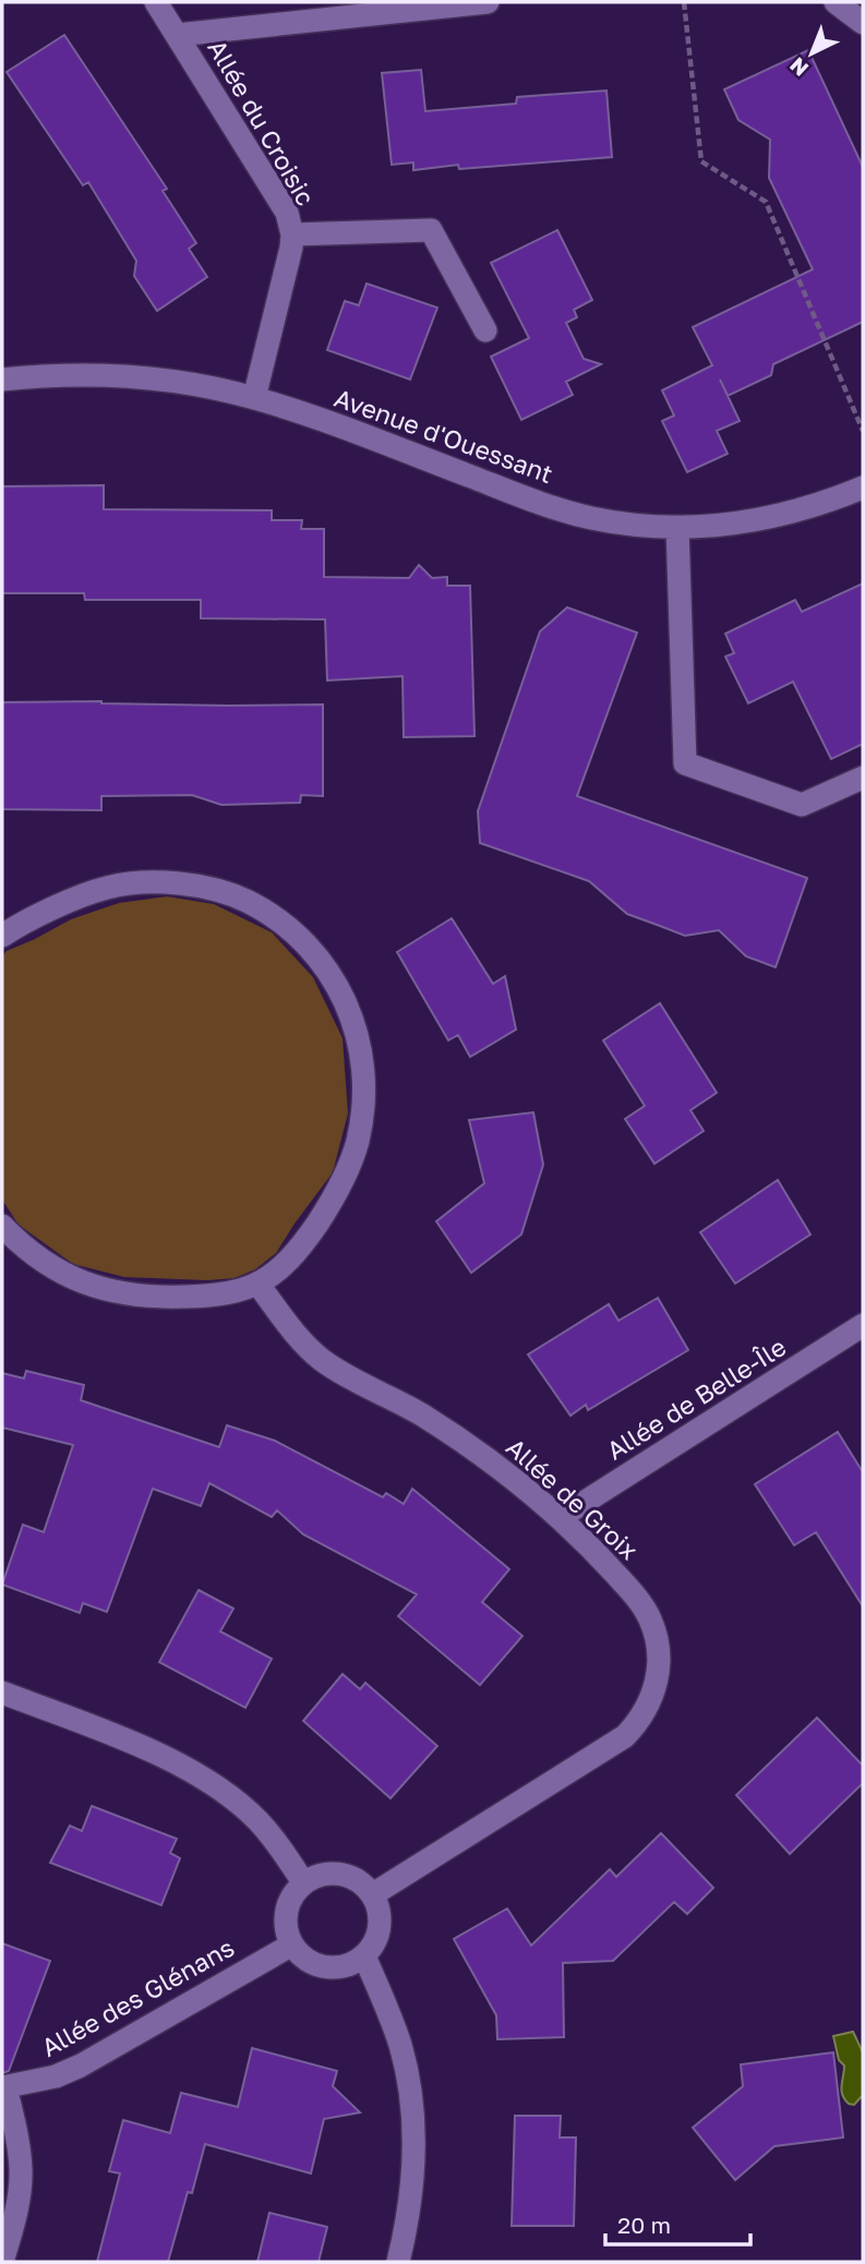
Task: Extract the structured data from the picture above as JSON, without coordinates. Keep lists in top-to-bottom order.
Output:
{
  "streets": {
    "street": [
      "Allée du Croisic",
      "Avenue d'Ouessant",
      "Allée de Belle-Île",
      "Allée de Groix",
      "Allée des Glénans"
    ]
  },
  "crossings": [
    ["Allée du Croisic", "Avenue d'Ouessant"],
    ["Allée de Belle-Île", "Allée de Groix"],
    ["Allée de Groix", "Allée des Glénans"]
  ],
  "scale_bar": "20 m",
  "north": "bottom left"
}
